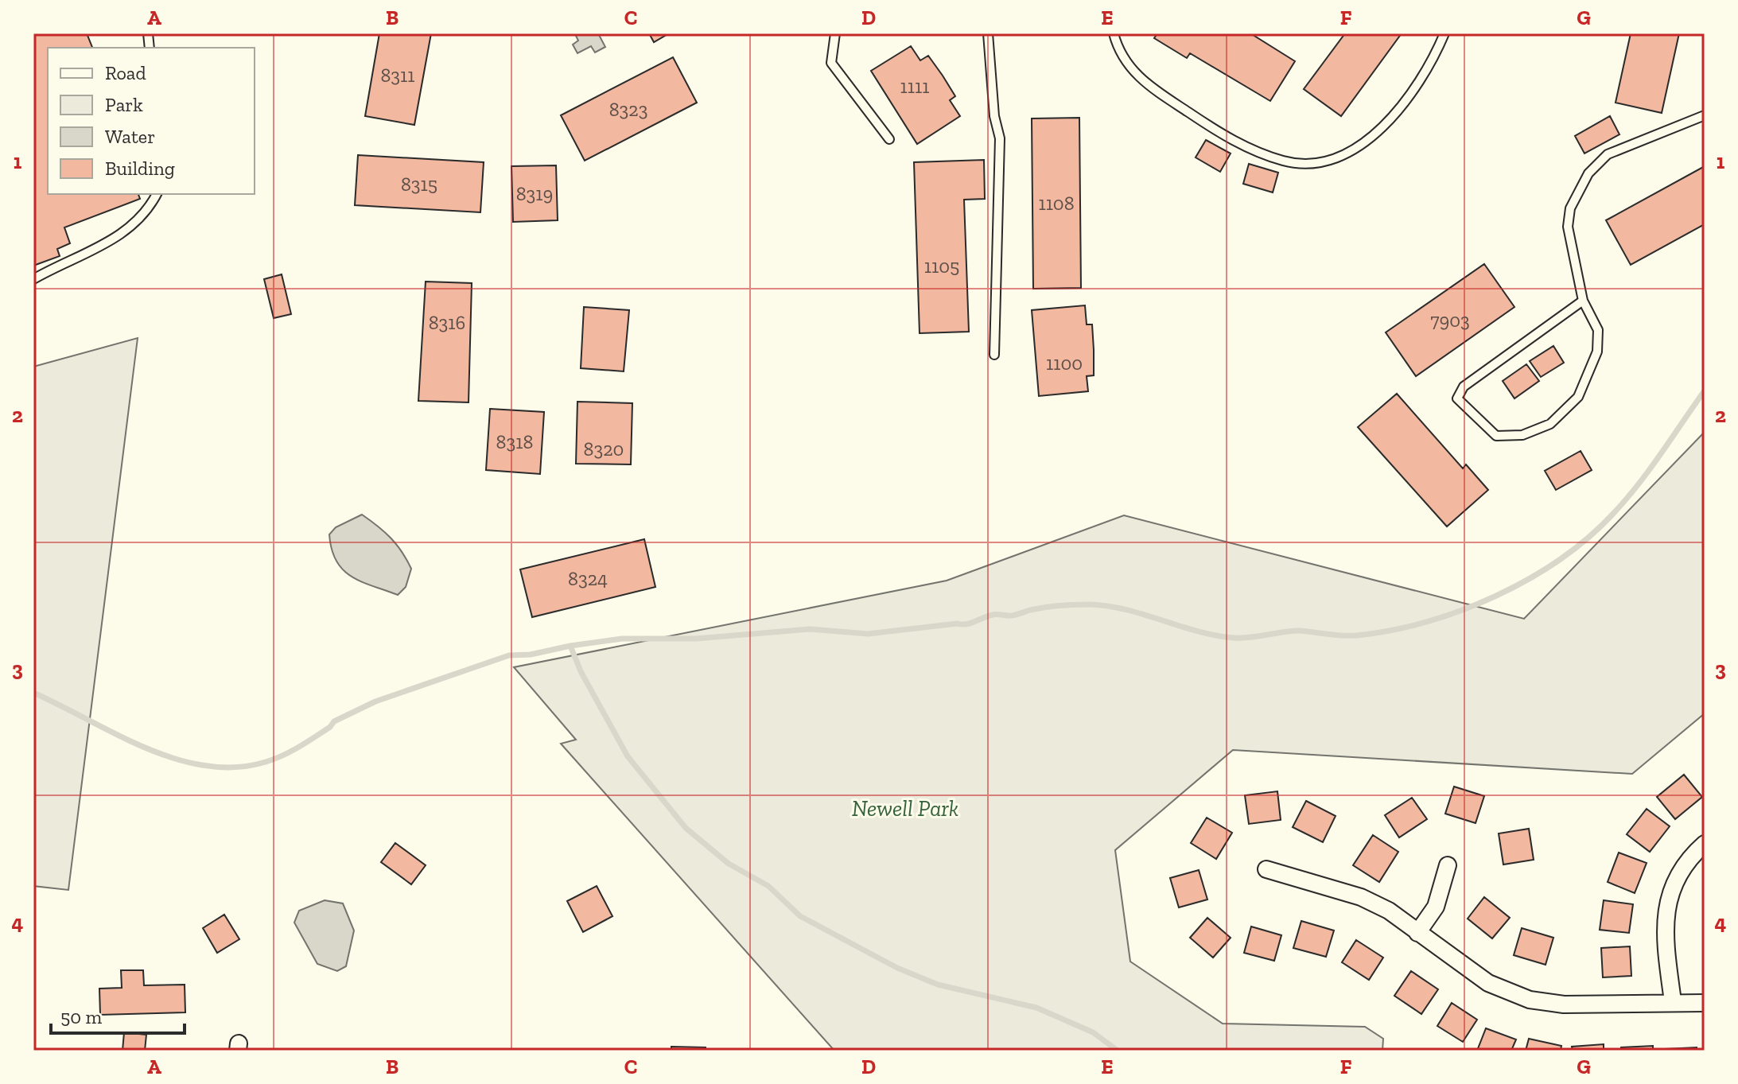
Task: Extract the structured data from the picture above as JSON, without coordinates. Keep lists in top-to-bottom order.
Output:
{
  "parks": ["Newell Park"],
  "house_numbers": [
    "8311",
    "1111",
    "8323",
    "8315",
    "8319",
    "1108",
    "1105",
    "7903",
    "8316",
    "1100",
    "8318",
    "8320",
    "8324"
  ],
  "legend": [
    "Road",
    "Park",
    "Water",
    "Building"
  ],
  "scale_bar": "50 m",
  "grid": {
    "columns": [
      "A",
      "B",
      "C",
      "D",
      "E",
      "F",
      "G"
    ],
    "rows": [
      "1",
      "2",
      "3",
      "4"
    ]
  }
}
